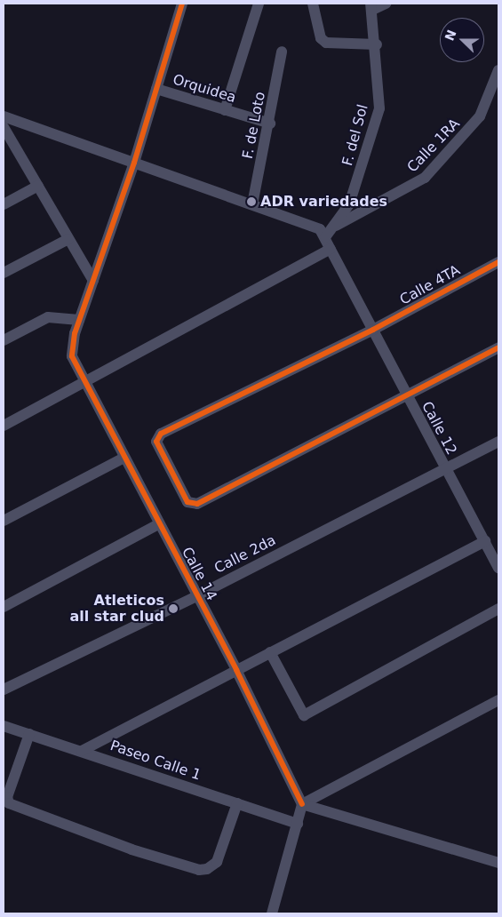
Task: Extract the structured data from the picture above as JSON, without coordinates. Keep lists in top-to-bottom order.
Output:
{
  "streets": {
    "street": [
      "Orquidea",
      "F. de Loto",
      "F. del Sol",
      "Calle 1RA",
      "Calle 4TA",
      "Calle 12",
      "Calle 2da",
      "Calle 14",
      "Paseo Calle 1"
    ]
  },
  "crossings": [
    ["Orquidea", "F. de Loto"],
    ["F. del Sol", "Calle 1RA"],
    ["F. del Sol", "Calle 12"],
    ["Calle 4TA", "Calle 12"],
    ["Calle 12", "Calle 2da"],
    ["Calle 2da", "Calle 14"]
  ],
  "places": ["ADR variedades", "Atleticos all star clud"],
  "north": "left"
}
